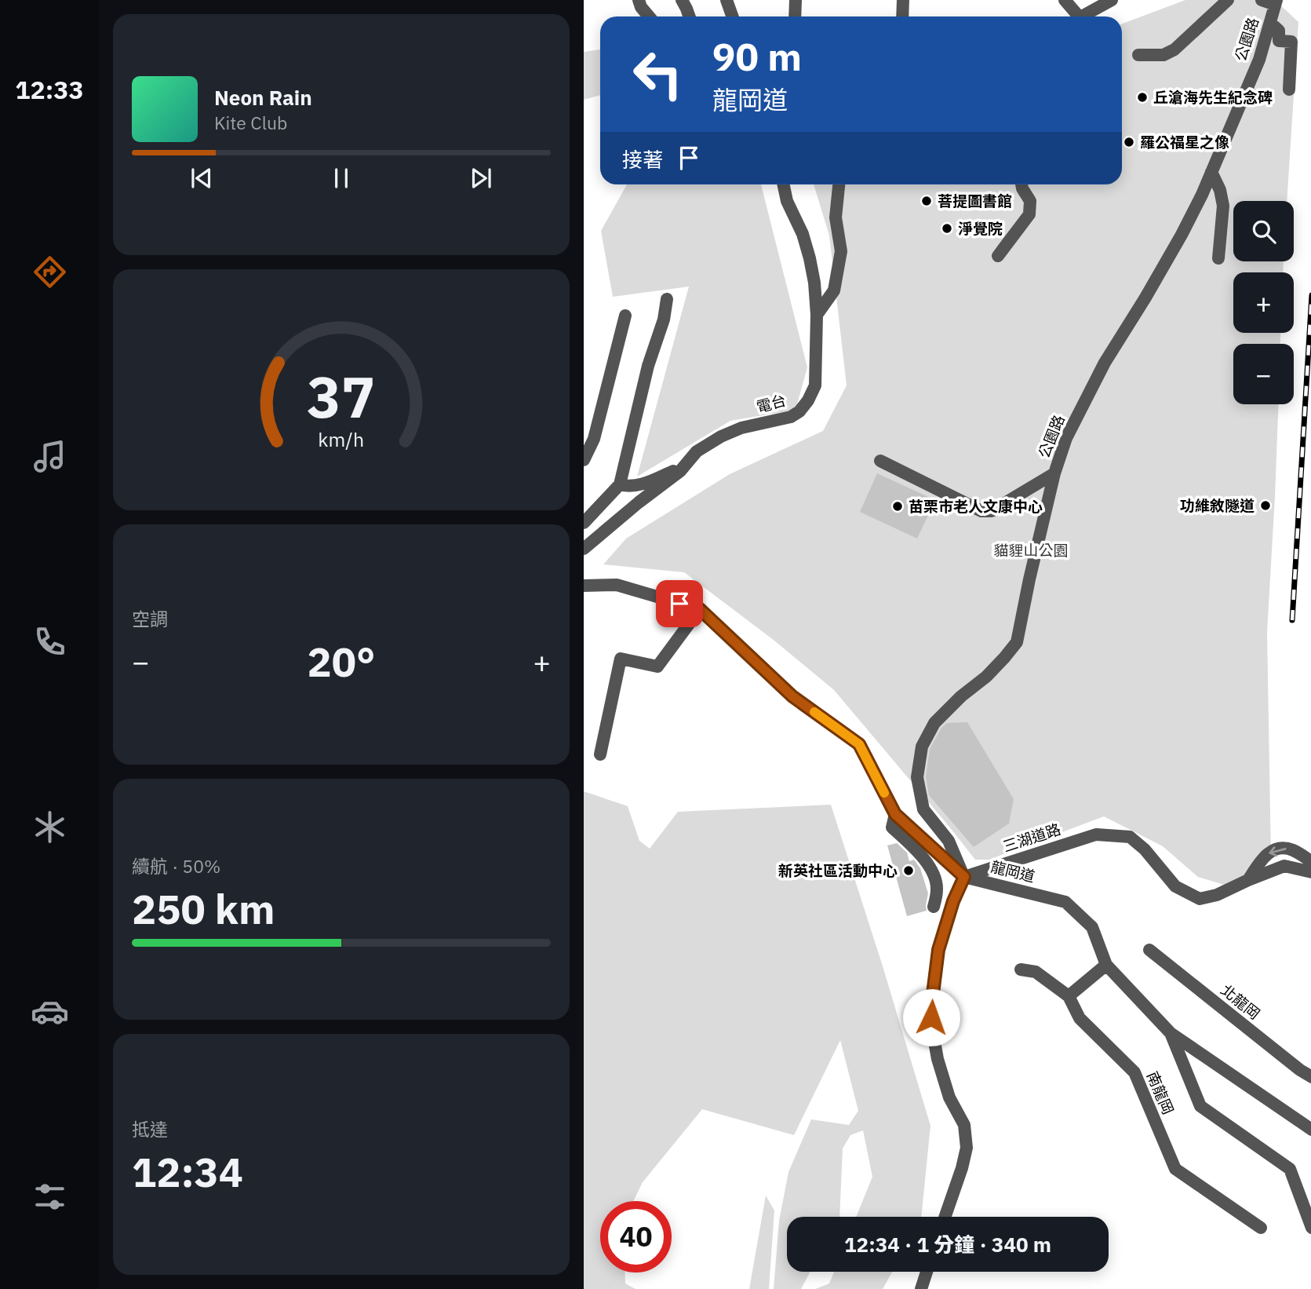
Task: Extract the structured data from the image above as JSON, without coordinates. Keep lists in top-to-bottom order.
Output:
{
  "streets": {
    "street": [
      "公園路",
      "電台",
      "三湖道路",
      "龍岡道",
      "北龍岡",
      "南龍岡"
    ]
  },
  "crossings": [
    ["公園路", "三湖道路"],
    ["公園路", "龍岡道"],
    ["三湖道路", "龍岡道"]
  ],
  "parks": ["貓貍山公園"],
  "places": [
    "丘滄海先生紀念碑",
    "羅公福星之像",
    "菩提圖書館",
    "淨覺院",
    "功維敘隧道",
    "苗栗市老人文康中心",
    "新英社區活動中心"
  ],
  "page": {
    "tabs": "12:33",
    "turn": ["90 m", "龍岡道"],
    "song": ["Neon Rain", "Kite Club"],
    "then": "接著",
    "map_buttons": ["+", "−"],
    "tile": [
      "空調",
      ["續航 · 50%", "250 km"],
      ["抵達", "12:34"]
    ],
    "heat": ["−", "20°", "+"],
    "limit": "40",
    "trip": "12:34 · 1 分鐘 · 340 m",
    "gauge": ["37", "km/h"]
  }
}
